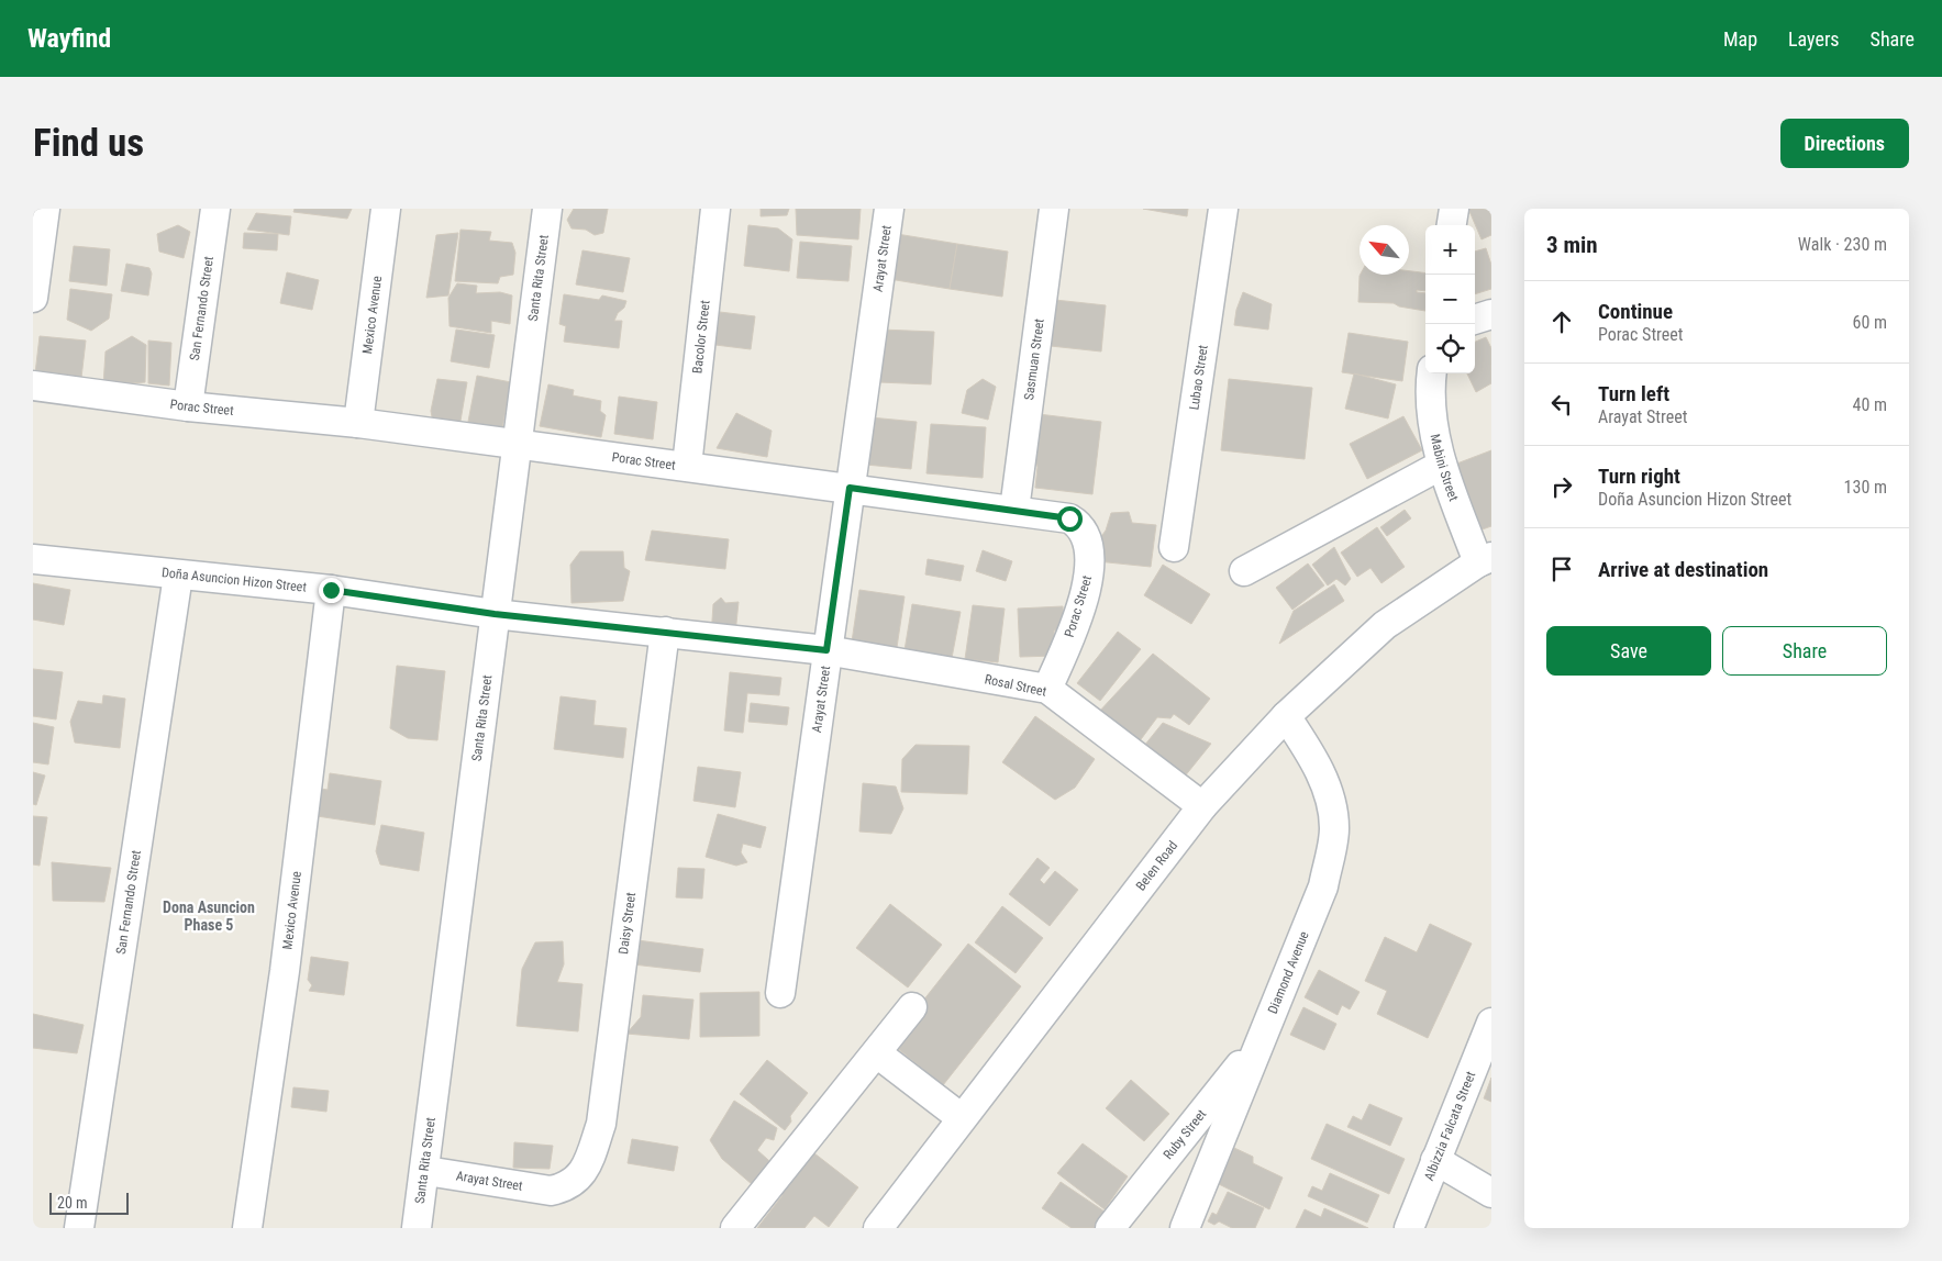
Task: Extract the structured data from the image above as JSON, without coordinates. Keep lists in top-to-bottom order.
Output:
{
  "streets": {
    "street": [
      "Arayat Street",
      "Santa Rita Street",
      "San Fernando Street",
      "Mexico Avenue",
      "Bacolor Street",
      "Sasmuan Street",
      "Lubao Street",
      "Porac Street",
      "Mabini Street",
      "Doña Asuncion Hizon Street",
      "Rosal Street",
      "Belen Road",
      "Daisy Street",
      "Diamond Avenue",
      "Albizzia Falcata Street",
      "Ruby Street"
    ]
  },
  "crossings": [
    ["Arayat Street", "Santa Rita Street"],
    ["Arayat Street", "Porac Street"],
    ["Arayat Street", "Doña Asuncion Hizon Street"],
    ["Arayat Street", "Rosal Street"],
    ["Arayat Street", "Daisy Street"],
    ["Santa Rita Street", "Porac Street"],
    ["Santa Rita Street", "Doña Asuncion Hizon Street"],
    ["San Fernando Street", "Porac Street"],
    ["San Fernando Street", "Doña Asuncion Hizon Street"],
    ["Mexico Avenue", "Porac Street"],
    ["Mexico Avenue", "Doña Asuncion Hizon Street"],
    ["Bacolor Street", "Porac Street"],
    ["Sasmuan Street", "Porac Street"],
    ["Porac Street", "Rosal Street"],
    ["Mabini Street", "Belen Road"],
    ["Doña Asuncion Hizon Street", "Rosal Street"],
    ["Doña Asuncion Hizon Street", "Daisy Street"],
    ["Rosal Street", "Belen Road"],
    ["Belen Road", "Diamond Avenue"],
    ["Diamond Avenue", "Ruby Street"]
  ],
  "districts": ["Dona Asuncion Phase 5"],
  "scale_bar": "20 m",
  "north": "top left",
  "page": {
    "header": "Wayfind",
    "nav": ["Map", "Layers", "Share"],
    "buttons": [
      "Directions",
      ["Save", "Share"]
    ],
    "title": "Find us",
    "heading": ["3 min", "Walk · 230 m"],
    "map_buttons": ["+", "−"],
    "list": [
      ["Continue", "Porac Street", "60 m"],
      ["Turn left", "Arayat Street", "40 m"],
      ["Turn right", "Doña Asuncion Hizon Street", "130 m"],
      "Arrive at destination"
    ],
    "scale": "20 m"
  }
}
